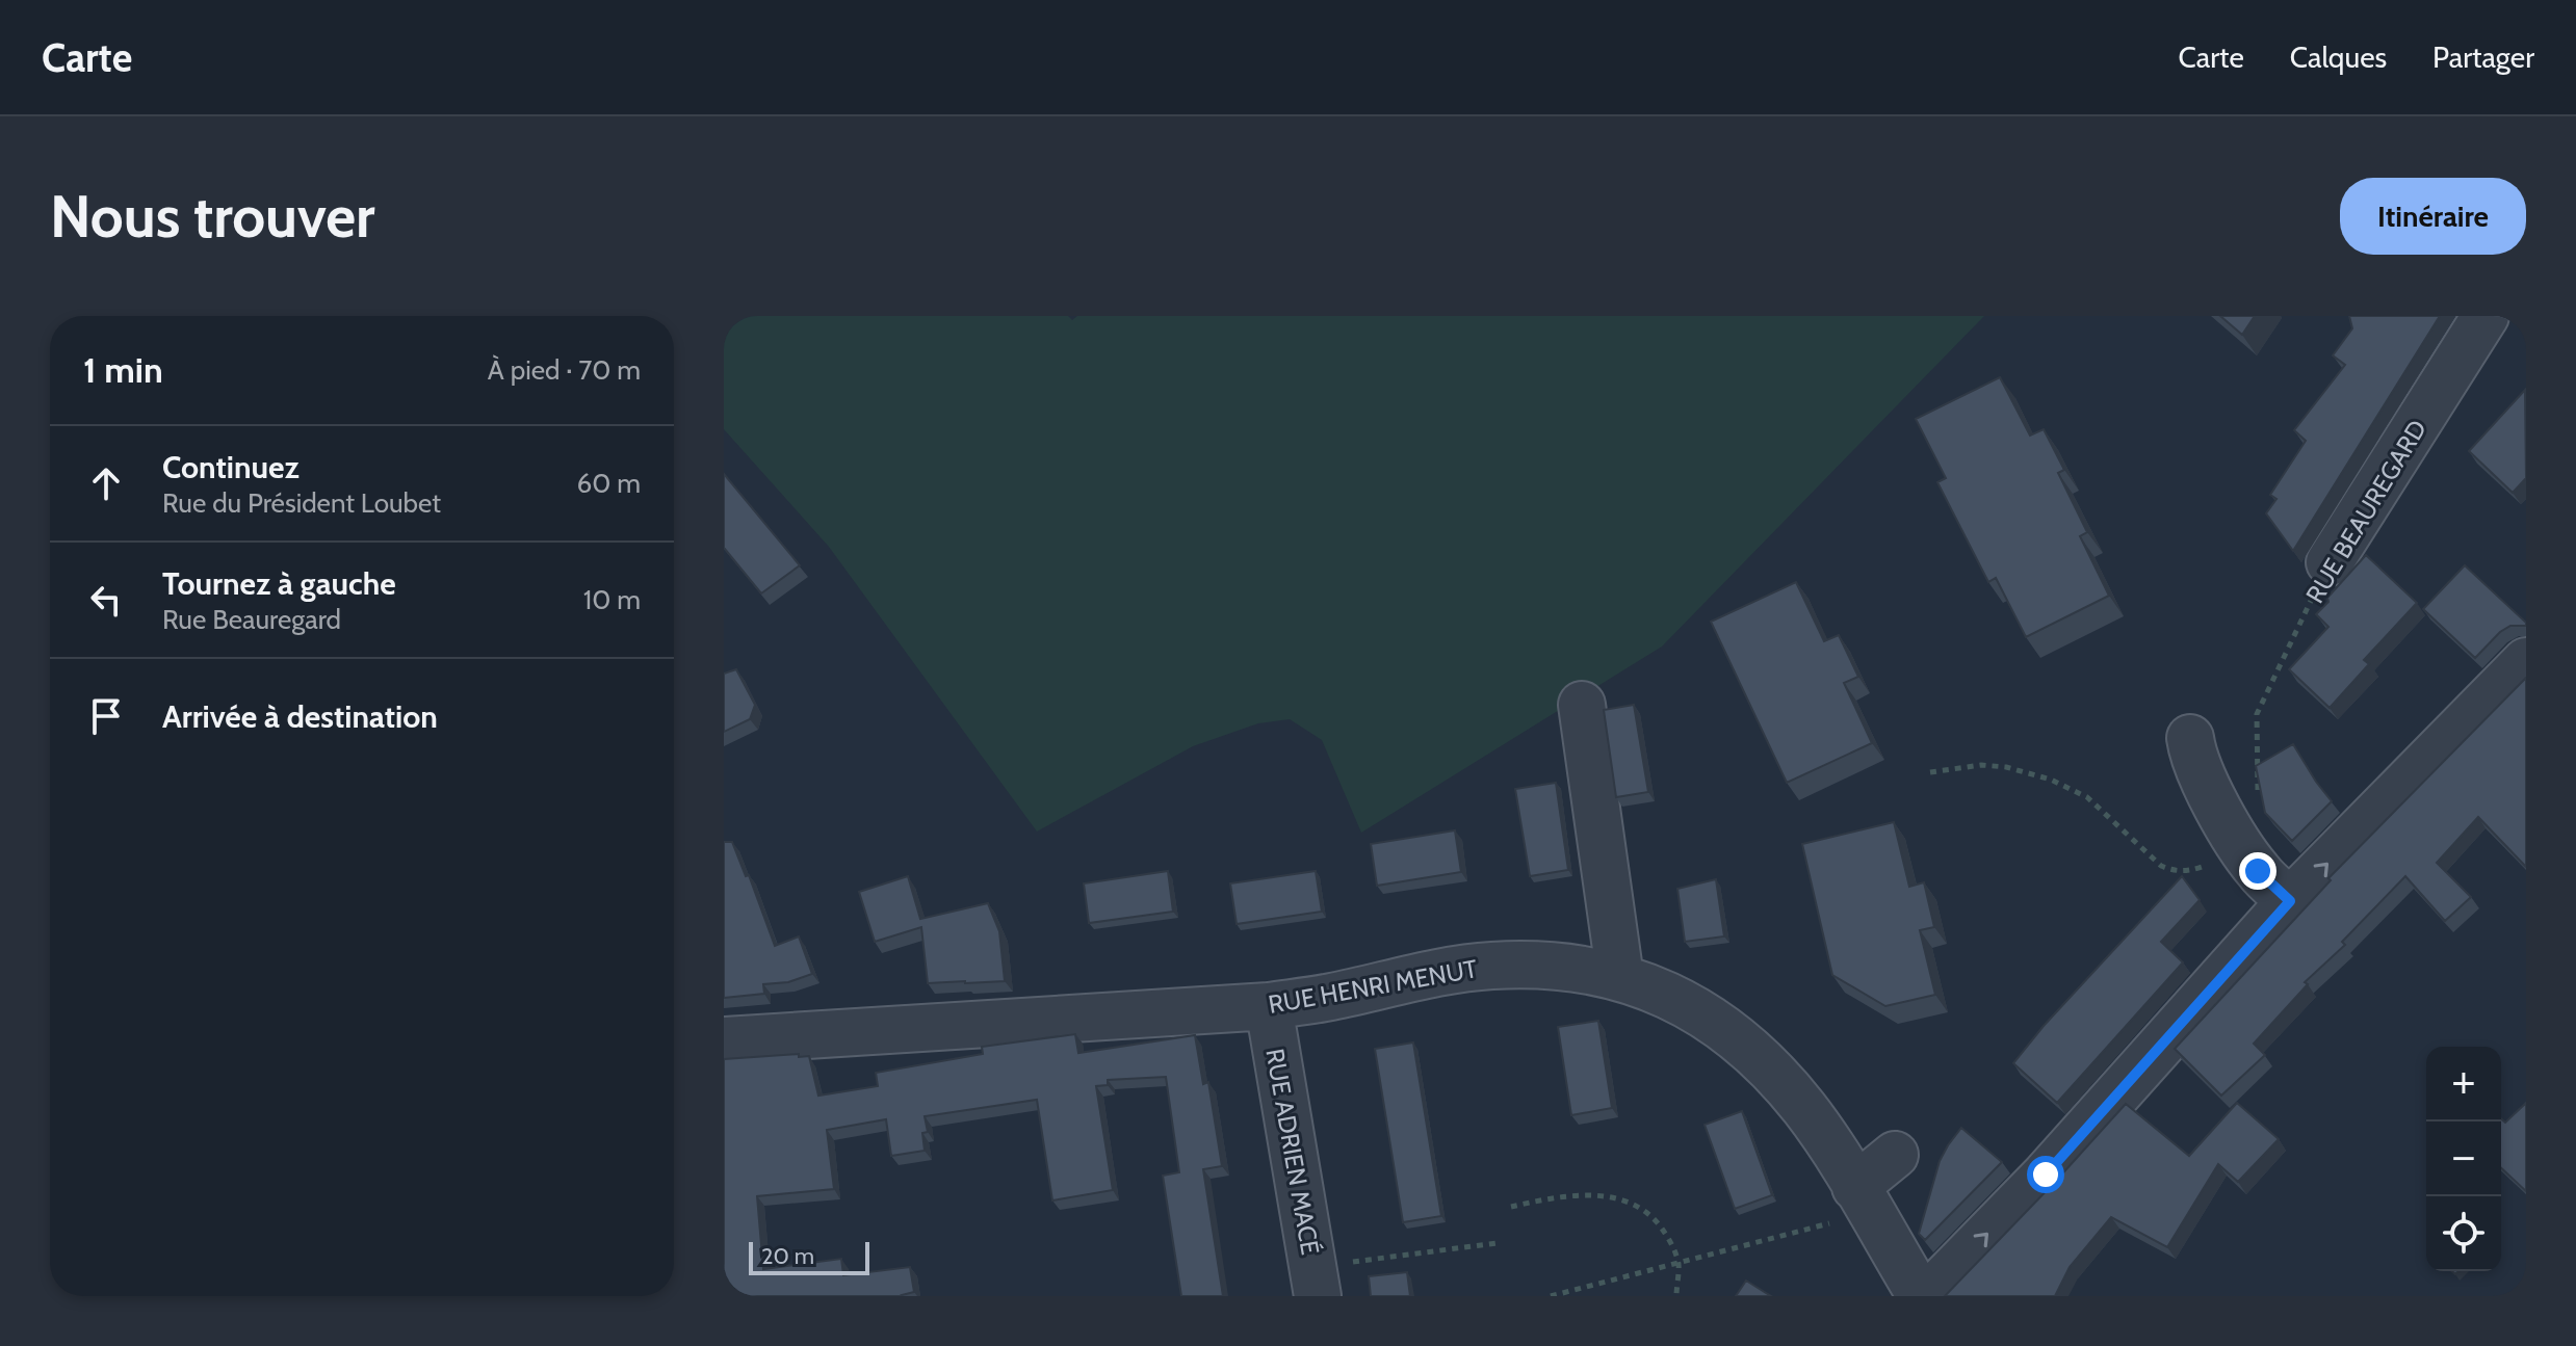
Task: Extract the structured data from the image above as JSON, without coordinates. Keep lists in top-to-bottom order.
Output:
{
  "streets": {
    "street": ["RUE BEAUREGARD", "RUE HENRI MENUT", "RUE ADRIEN MACÉ"]
  },
  "crossings": [
    ["RUE HENRI MENUT", "RUE ADRIEN MACÉ"]
  ],
  "scale_bar": "20 m",
  "page": {
    "header": "Carte",
    "nav": ["Carte", "Calques", "Partager"],
    "buttons": "Itinéraire",
    "title": "Nous trouver",
    "heading": ["1 min", "À pied · 70 m"],
    "list": [
      ["Continuez", "Rue du Président Loubet", "60 m"],
      ["Tournez à gauche", "Rue Beauregard", "10 m"],
      "Arrivée à destination"
    ],
    "map_buttons": ["+", "−"],
    "scale": "20 m"
  }
}
